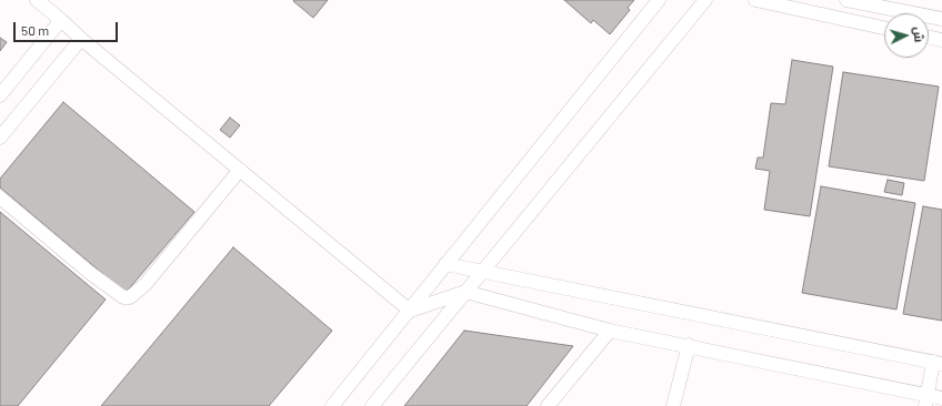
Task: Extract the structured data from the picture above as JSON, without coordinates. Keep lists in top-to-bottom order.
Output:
{
  "scale_bar": "50 m",
  "north": "right"
}
